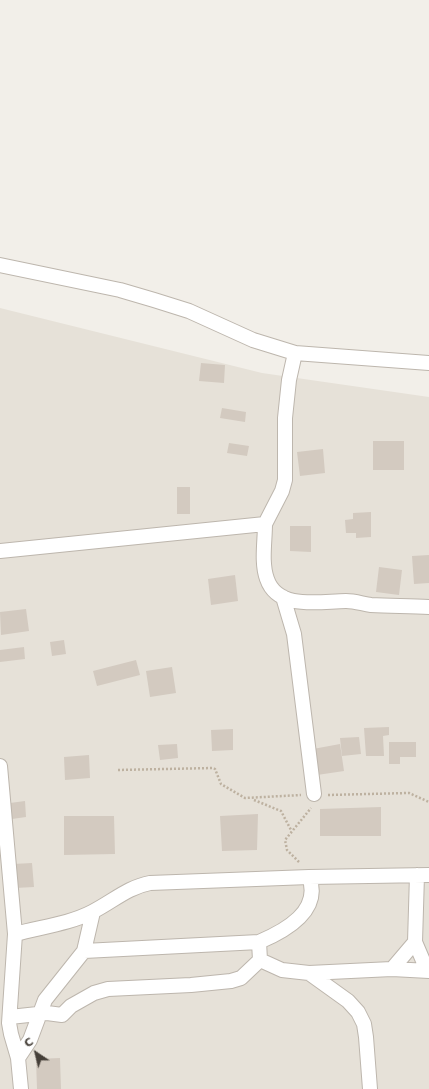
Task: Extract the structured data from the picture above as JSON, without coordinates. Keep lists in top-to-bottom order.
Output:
{
  "north": "top left"
}
